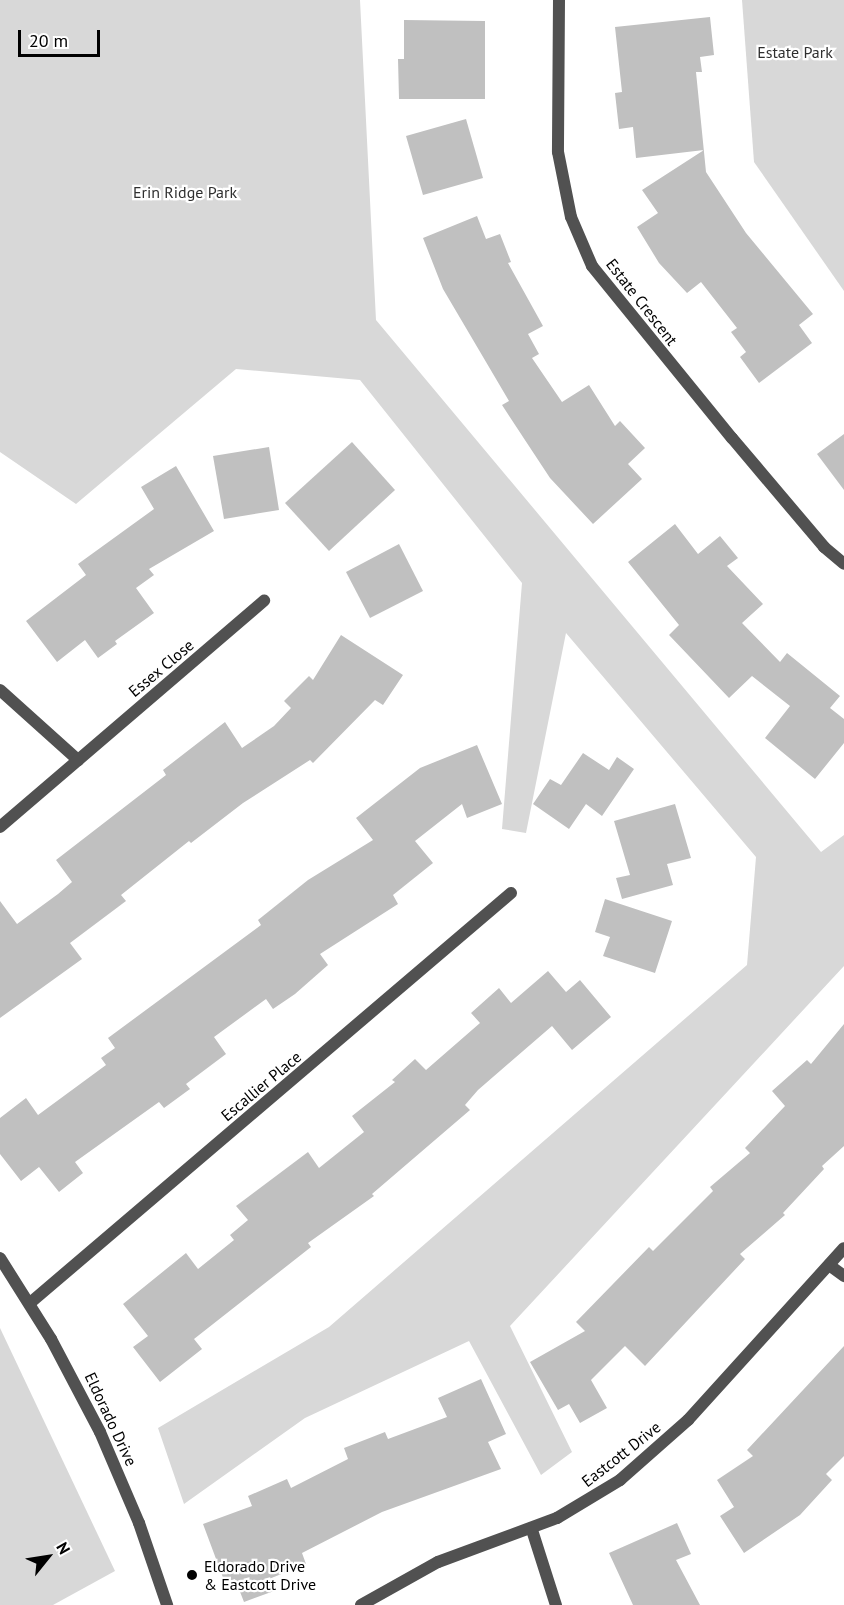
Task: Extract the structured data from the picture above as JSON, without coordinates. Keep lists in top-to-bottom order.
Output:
{
  "streets": {
    "street": [
      "Estate Crescent",
      "Essex Close",
      "Escallier Place",
      "Eldorado Drive",
      "Eastcott Drive"
    ]
  },
  "crossings": [
    ["Escallier Place", "Eldorado Drive"]
  ],
  "parks": ["Estate Park", "Erin Ridge Park"],
  "places": ["Eldorado Drive & Eastcott Drive"],
  "scale_bar": "20 m",
  "north": "top right"
}
